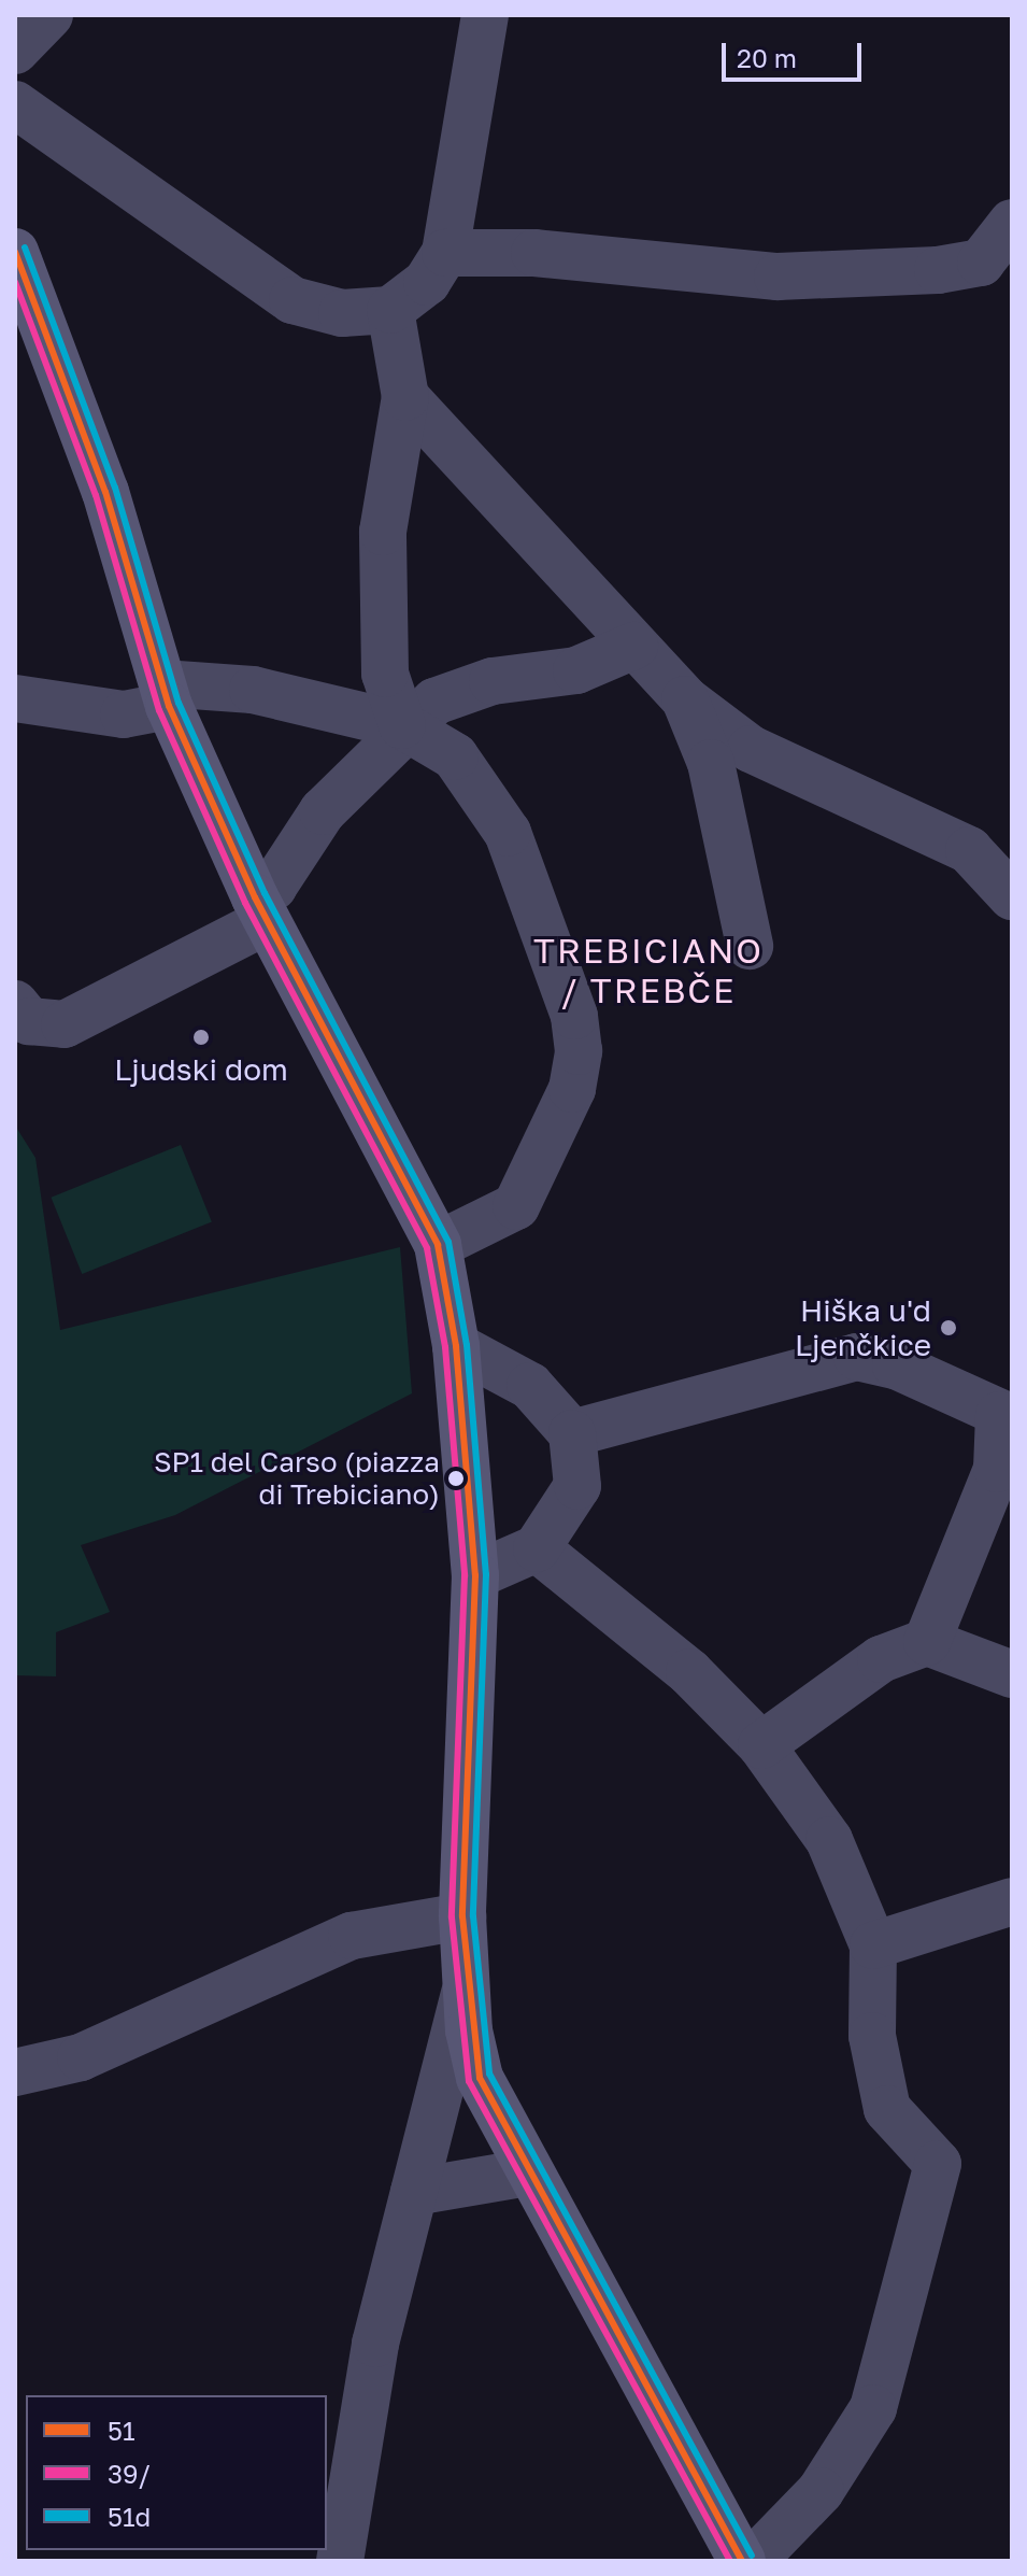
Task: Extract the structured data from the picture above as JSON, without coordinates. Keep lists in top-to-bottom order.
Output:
{
  "districts": ["TREBICIANO / TREBČE"],
  "places": ["Ljudski dom", "Hiška u'd Ljenčkice", "SP1 del Carso (piazza di Trebiciano)"],
  "lines": ["transit line 51d", "transit line 51", "transit line 39/"],
  "legend": ["51", "39/", "51d"],
  "scale_bar": "20 m"
}
